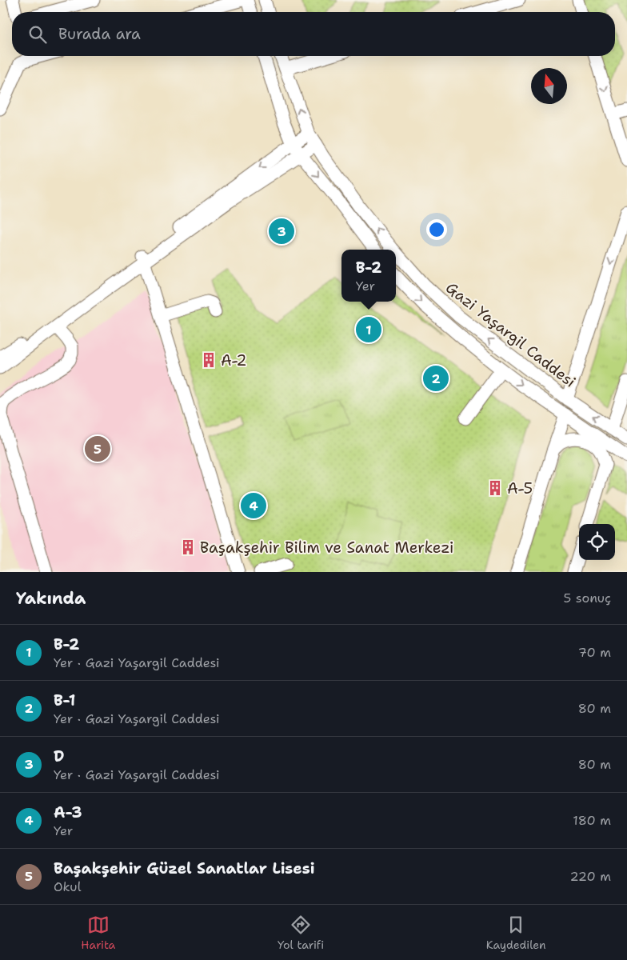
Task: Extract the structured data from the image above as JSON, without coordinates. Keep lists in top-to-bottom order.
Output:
{
  "streets": {
    "street": ["Gazi Yaşargil Caddesi"]
  },
  "places": {
    "building": ["A-2", "A-5", "Başakşehir Bilim ve Sanat Merkezi"]
  },
  "north": "top",
  "page": {
    "search": "Burada ara",
    "pins": [
      "3",
      "1",
      "2",
      "5",
      "4"
    ],
    "popup": ["B-2", "Yer"],
    "heading": ["Yakında", "5 sonuç"],
    "list": [
      {
        "mark": "1",
        "name": "B-2",
        "note": "Yer · Gazi Yaşargil Caddesi",
        "value": "70 m"
      },
      {
        "mark": "2",
        "name": "B-1",
        "note": "Yer · Gazi Yaşargil Caddesi",
        "value": "80 m"
      },
      {
        "mark": "3",
        "name": "D",
        "note": "Yer · Gazi Yaşargil Caddesi",
        "value": "80 m"
      },
      {
        "mark": "4",
        "name": "A-3",
        "note": "Yer",
        "value": "180 m"
      },
      {
        "mark": "5",
        "name": "Başakşehir Güzel Sanatlar Lisesi",
        "note": "Okul",
        "value": "220 m"
      }
    ],
    "nav": ["Harita", "Yol tarifi", "Kaydedilen"]
  }
}
